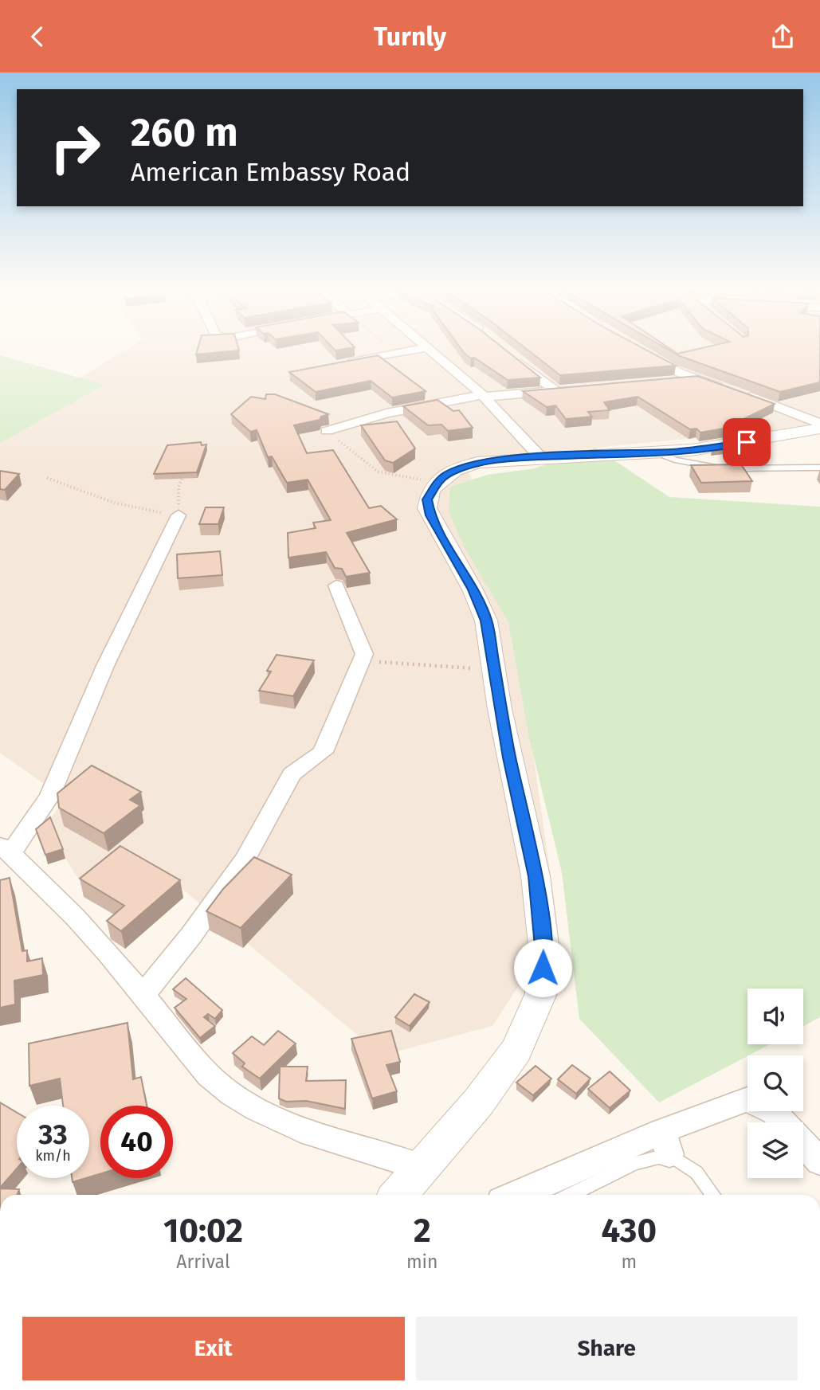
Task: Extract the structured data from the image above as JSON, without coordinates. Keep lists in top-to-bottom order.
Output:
{
  "page": {
    "header": "Turnly",
    "turn": ["260 m", "American Embassy Road"],
    "speed": "33 km/h",
    "limit": "40",
    "eta": [
      "10:02",
      "Arrival",
      "2",
      "min",
      "430",
      "m"
    ],
    "buttons": ["Exit", "Share"]
  }
}
